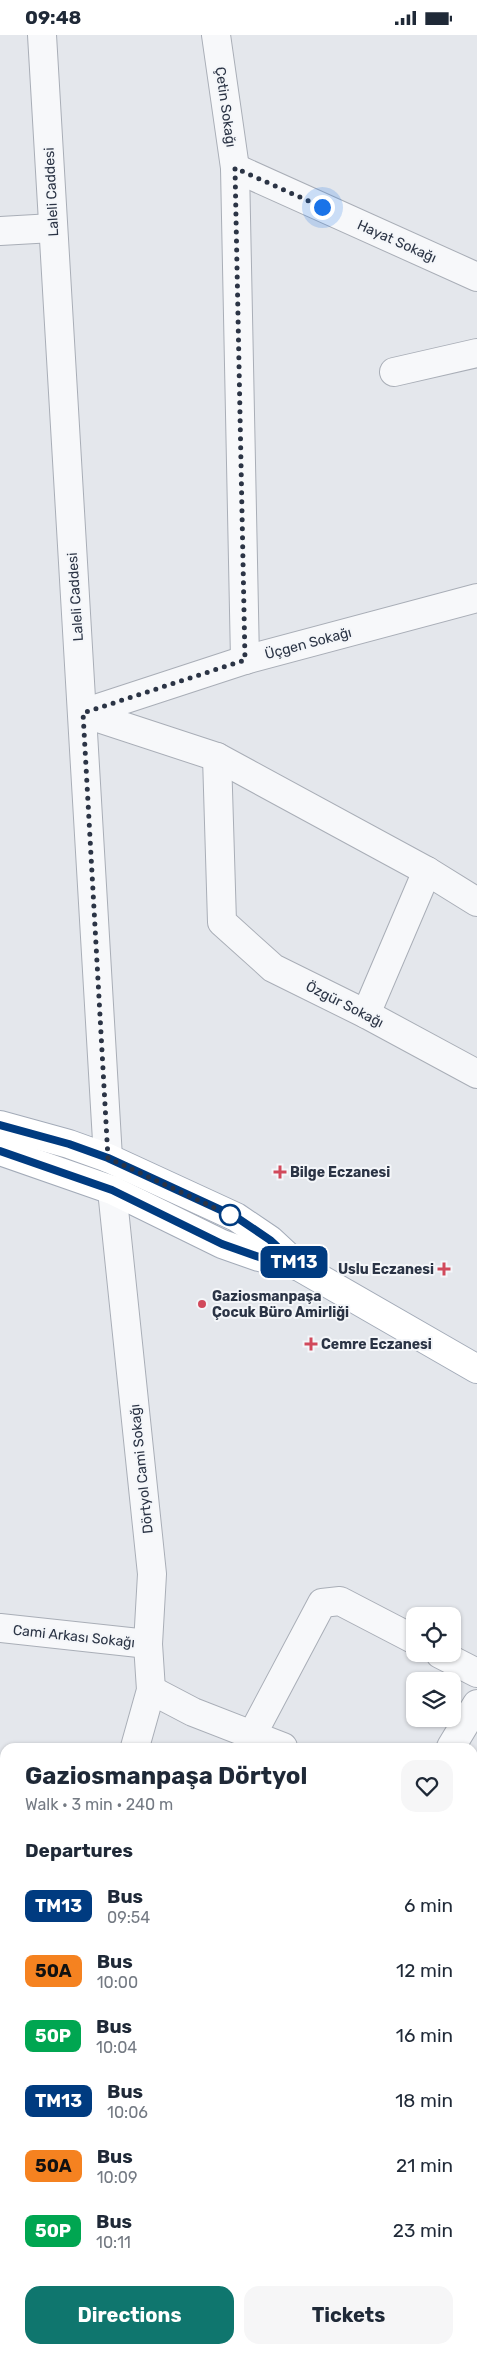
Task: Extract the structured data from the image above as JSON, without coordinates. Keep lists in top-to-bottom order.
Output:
{
  "streets": {
    "street": [
      "Çetin Sokağı",
      "Laleli Caddesi",
      "Hayat Sokağı",
      "Üçgen Sokağı",
      "Özgür Sokağı",
      "Dörtyol Cami Sokağı",
      "Cami Arkası Sokağı"
    ]
  },
  "crossings": [
    ["Çetin Sokağı", "Hayat Sokağı"],
    ["Çetin Sokağı", "Üçgen Sokağı"],
    ["Laleli Caddesi", "Üçgen Sokağı"],
    ["Dörtyol Cami Sokağı", "Cami Arkası Sokağı"]
  ],
  "places": {
    "health": ["Bilge Eczanesi", "Uslu Eczanesi", "Cemre Eczanesi"],
    "other": ["Gaziosmanpaşa Çocuk Büro Amirliği"]
  },
  "lines": ["bus line TM13"],
  "page": {
    "status": "09:48",
    "on_map": "TM13",
    "heading": [
      ["Gaziosmanpaşa Dörtyol", "Walk · 3 min · 240 m"],
      "Departures"
    ],
    "list": [
      {
        "mark": "TM13",
        "name": "Bus",
        "note": "09:54",
        "value": "6 min"
      },
      {
        "mark": "50A",
        "name": "Bus",
        "note": "10:00",
        "value": "12 min"
      },
      {
        "mark": "50P",
        "name": "Bus",
        "note": "10:04",
        "value": "16 min"
      },
      {
        "mark": "TM13",
        "name": "Bus",
        "note": "10:06",
        "value": "18 min"
      },
      {
        "mark": "50A",
        "name": "Bus",
        "note": "10:09",
        "value": "21 min"
      },
      {
        "mark": "50P",
        "name": "Bus",
        "note": "10:11",
        "value": "23 min"
      }
    ],
    "buttons": ["Directions", "Tickets"]
  }
}
